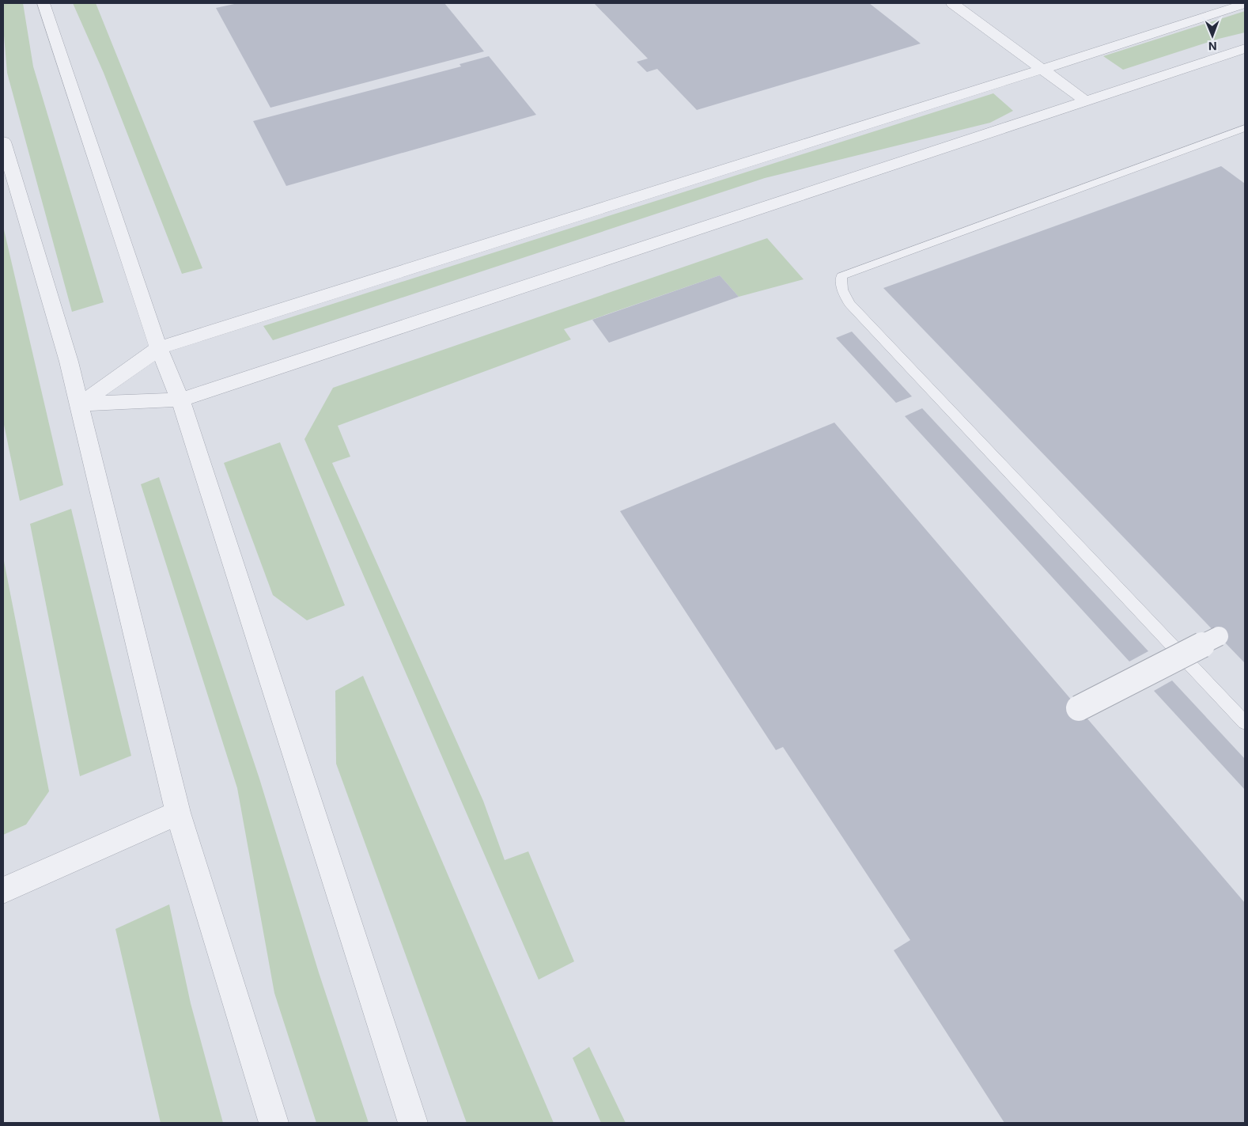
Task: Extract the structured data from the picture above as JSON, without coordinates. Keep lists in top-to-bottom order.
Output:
{
  "north": "bottom"
}
